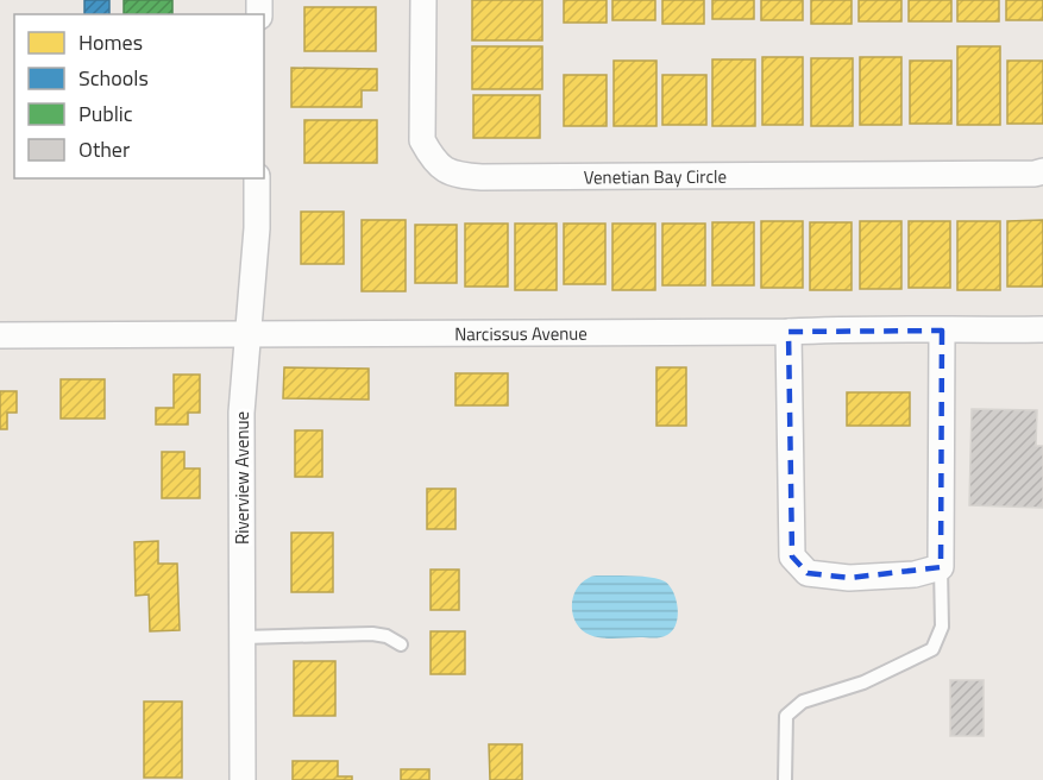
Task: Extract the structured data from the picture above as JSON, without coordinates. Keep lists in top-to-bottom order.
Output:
{
  "streets": {
    "street": ["Venetian Bay Circle", "Narcissus Avenue", "Riverview Avenue"]
  },
  "crossings": [
    ["Narcissus Avenue", "Riverview Avenue"]
  ],
  "legend": [
    "Homes",
    "Schools",
    "Public",
    "Other"
  ]
}
